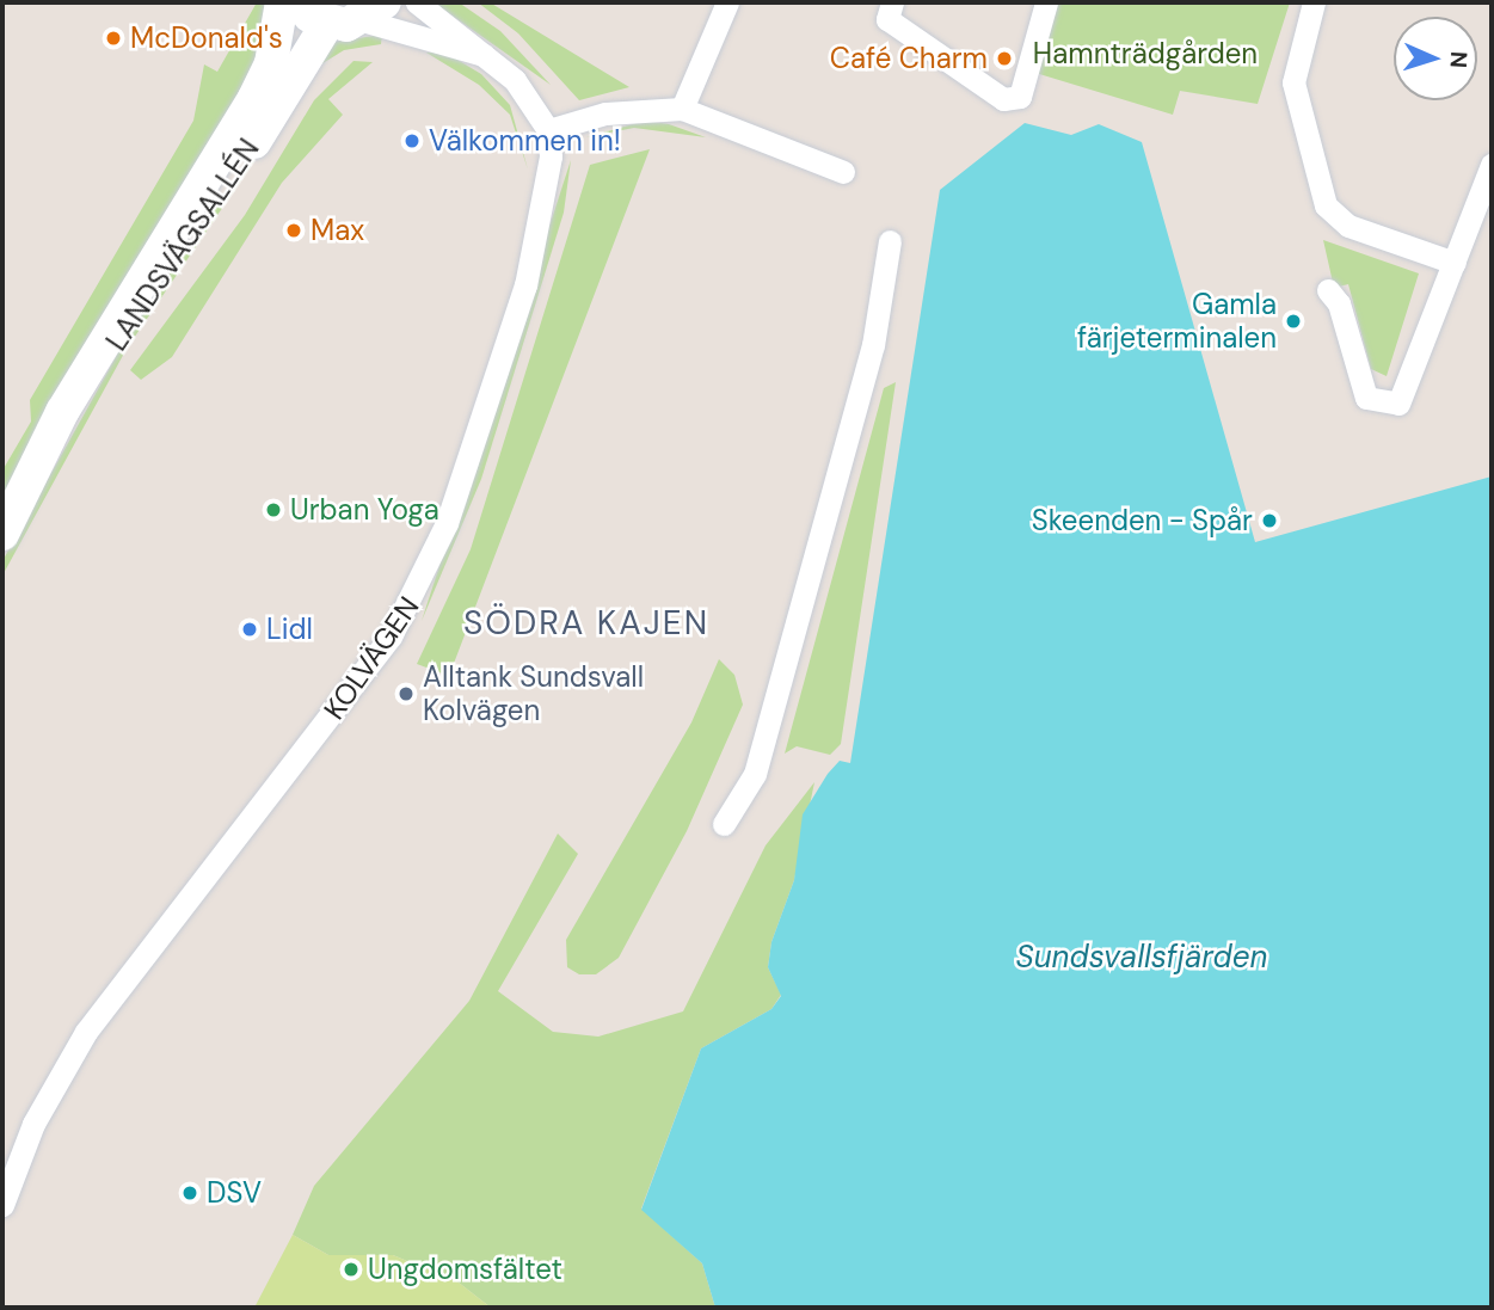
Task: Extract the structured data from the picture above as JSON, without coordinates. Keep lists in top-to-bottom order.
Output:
{
  "streets": {
    "main road": ["LANDSVÄGSALLÉN"],
    "street": ["KOLVÄGEN"]
  },
  "districts": ["SÖDRA KAJEN"],
  "water": ["Sundsvallsfjärden"],
  "parks": ["Hamnträdgården"],
  "places": [
    "McDonald's",
    "Café Charm",
    "Välkommen in!",
    "Max",
    "Gamla färjeterminalen",
    "Urban Yoga",
    "Skeenden - Spår",
    "Lidl",
    "Alltank Sundsvall Kolvägen",
    "DSV",
    "Ungdomsfältet"
  ],
  "north": "right"
}
